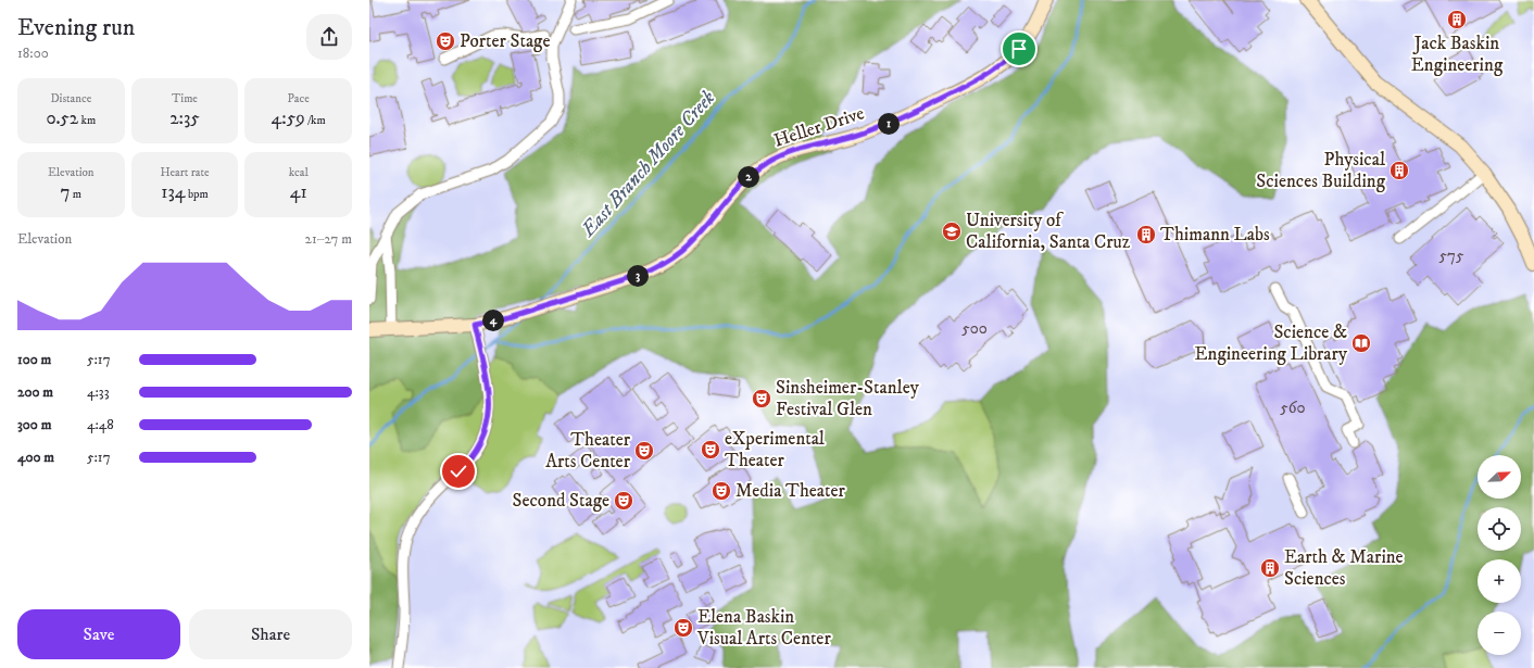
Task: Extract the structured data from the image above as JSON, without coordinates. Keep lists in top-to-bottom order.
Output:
{
  "streets": {
    "main road": ["Heller Drive"]
  },
  "water": ["East Branch Moore Creek"],
  "places": {
    "building": [
      "Jack Baskin Engineering",
      "Physical Sciences Building",
      "Thimann Labs",
      "Earth & Marine Sciences"
    ],
    "theatre": [
      "Porter Stage",
      "Sinsheimer-Stanley Festival Glen",
      "eXperimental Theater",
      "Theater Arts Center",
      "Media Theater",
      "Second Stage",
      "Elena Baskin Visual Arts Center"
    ],
    "school or university": ["University of California, Santa Cruz"],
    "library": ["Science & Engineering Library"]
  },
  "house_numbers": ["575", "500", "560"],
  "north": "top right",
  "page": {
    "heading": ["Evening run", "18:00"],
    "stats": [
      ["Distance", "0.52 km"],
      ["Time", "2:35"],
      ["Pace", "4:59 /km"],
      ["Elevation", "7 m"],
      ["Heart rate", "134 bpm"],
      ["kcal", "41"]
    ],
    "pins": [
      "1",
      "2",
      "3",
      "4"
    ],
    "chart": ["Elevation", "21–27 m"],
    "list": [
      {
        "name": "100 m",
        "note": "5:17"
      },
      {
        "name": "200 m",
        "note": "4:33"
      },
      {
        "name": "300 m",
        "note": "4:48"
      },
      {
        "name": "400 m",
        "note": "5:17"
      }
    ],
    "map_buttons": ["+", "−"],
    "buttons": ["Save", "Share"]
  }
}
